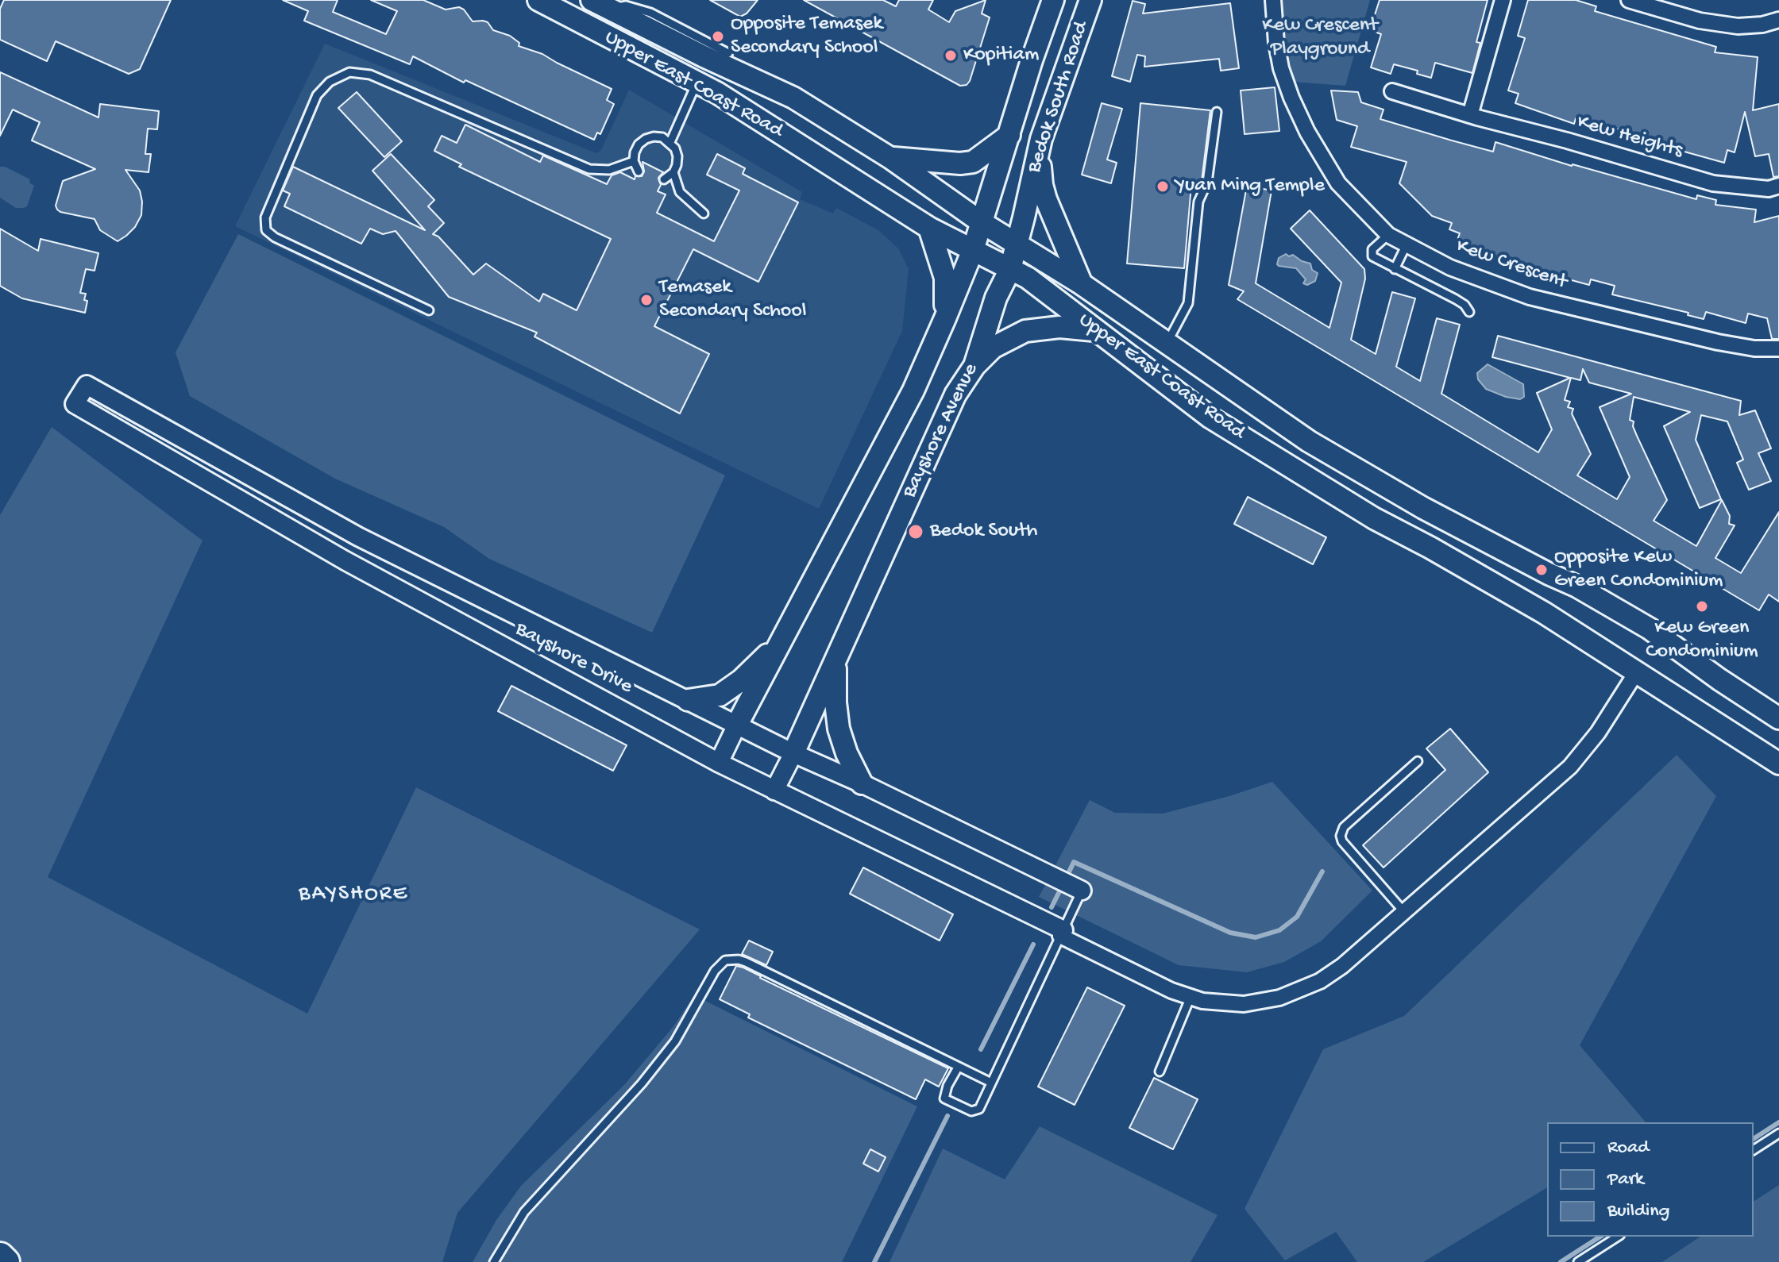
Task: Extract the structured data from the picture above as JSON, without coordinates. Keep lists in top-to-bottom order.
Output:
{
  "streets": {
    "main road": ["Upper East Coast Road", "Bedok South Road", "Bayshore Avenue"],
    "street": ["Kew Heights", "Kew Crescent", "Bayshore Drive"]
  },
  "crossings": [
    ["Upper East Coast Road", "Bedok South Road"],
    ["Upper East Coast Road", "Bayshore Avenue"],
    ["Bedok South Road", "Bayshore Avenue"],
    ["Bayshore Avenue", "Bayshore Drive"]
  ],
  "districts": ["BAYSHORE"],
  "parks": ["Kew Crescent Playground"],
  "places": [
    "Opposite Temasek Secondary School",
    "Kopitiam",
    "Yuan Ming Temple",
    "Temasek Secondary School",
    "Bedok South",
    "Opposite Kew Green Condominium",
    "Kew Green Condominium"
  ],
  "legend": ["Road", "Park", "Building"]
}
